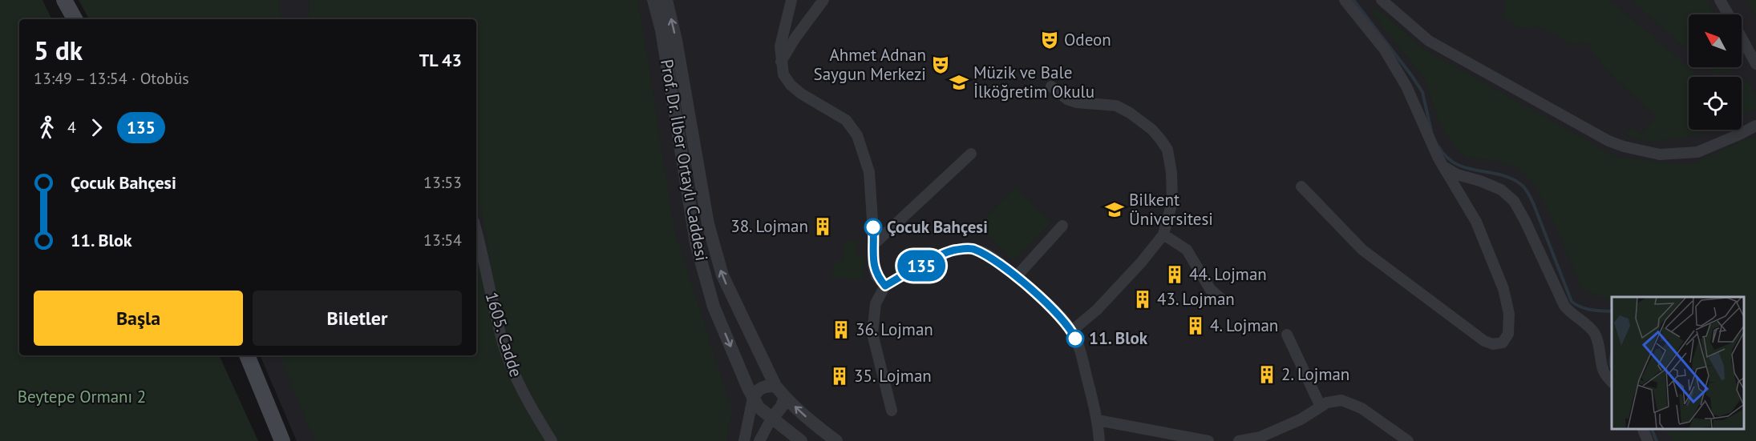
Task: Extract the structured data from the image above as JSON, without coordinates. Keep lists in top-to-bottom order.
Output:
{
  "streets": {
    "street": ["Prof. Dr. İlber Ortaylı Caddesi", "1605. Cadde"]
  },
  "parks": ["Beytepe Ormanı 2"],
  "places": {
    "theatre": ["Odeon", "Ahmet Adnan Saygun Merkezi"],
    "school or university": ["Müzik ve Bale İlköğretim Okulu", "Bilkent Üniversitesi"],
    "building": [
      "38. Lojman",
      "44. Lojman",
      "43. Lojman",
      "4. Lojman",
      "36. Lojman",
      "2. Lojman",
      "35. Lojman"
    ],
    "other": ["Çocuk Bahçesi", "11. Blok"]
  },
  "lines": ["bus line 135"],
  "north": "top left",
  "page": {
    "on_map": "135",
    "heading": ["5 dk", "13:49 – 13:54 · Otobüs", "TL 43"],
    "legs": ["4", "135"],
    "list": [
      {
        "name": "Çocuk Bahçesi",
        "value": "13:53"
      },
      {
        "name": "11. Blok",
        "value": "13:54"
      }
    ],
    "buttons": ["Başla", "Biletler"]
  }
}
